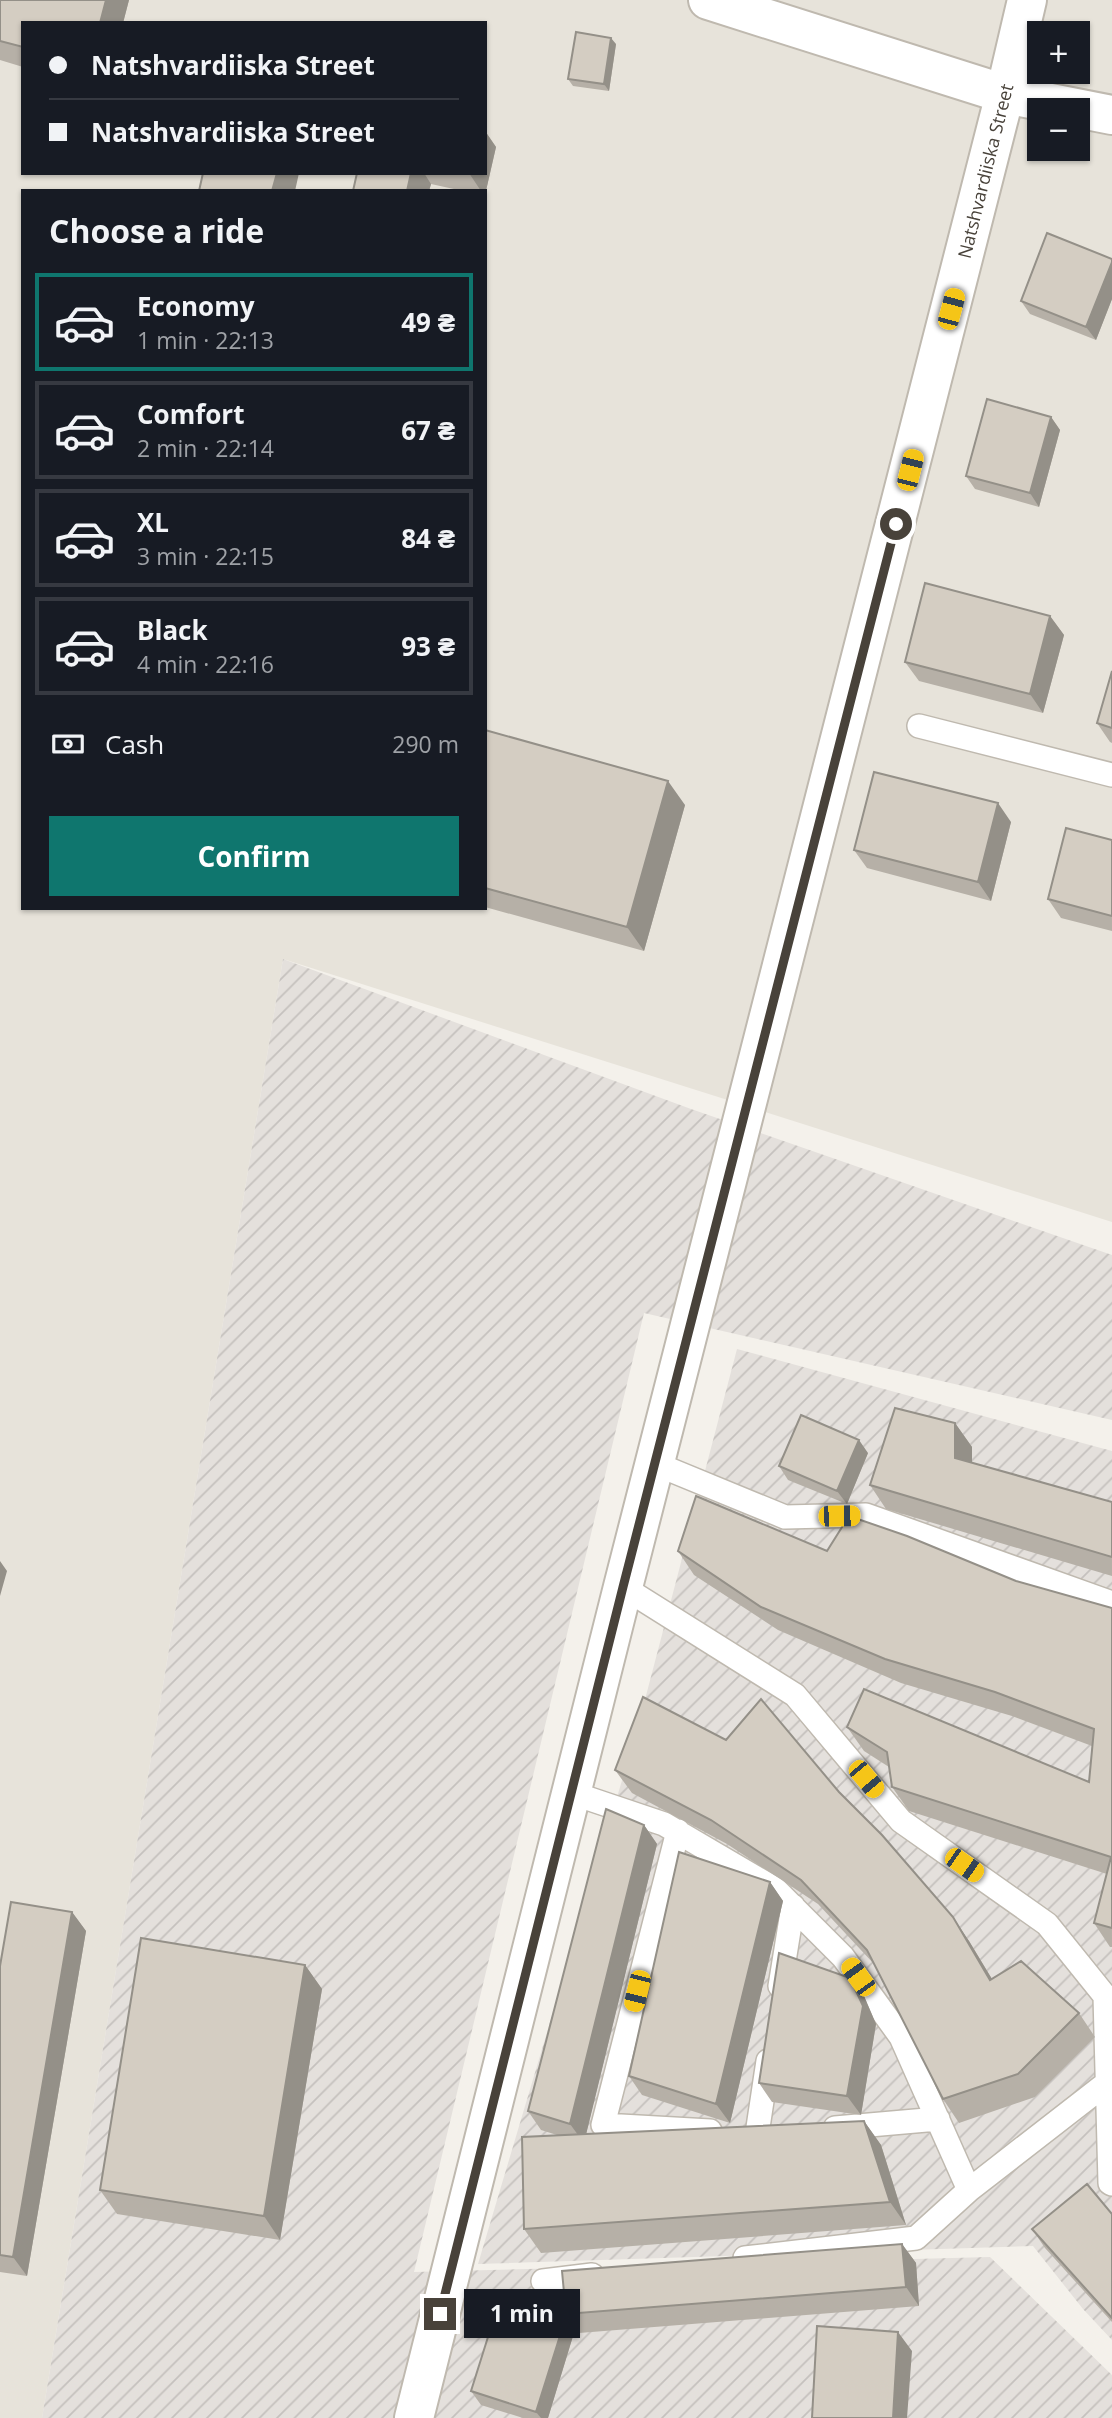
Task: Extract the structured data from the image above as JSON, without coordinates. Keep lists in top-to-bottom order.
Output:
{
  "streets": {
    "street": ["Natshvardiiska Street"]
  },
  "page": {
    "map_buttons": ["+", "−"],
    "banner": ["Natshvardiiska Street", "Natshvardiiska Street"],
    "heading": "Choose a ride",
    "list": [
      {
        "name": "Economy",
        "note": "1 min · 22:13",
        "value": "49 ₴"
      },
      {
        "name": "Comfort",
        "note": "2 min · 22:14",
        "value": "67 ₴"
      },
      {
        "name": "XL",
        "note": "3 min · 22:15",
        "value": "84 ₴"
      },
      {
        "name": "Black",
        "note": "4 min · 22:16",
        "value": "93 ₴"
      }
    ],
    "pay": ["Cash", "290 m"],
    "buttons": "Confirm",
    "bubble": "1 min"
  }
}
